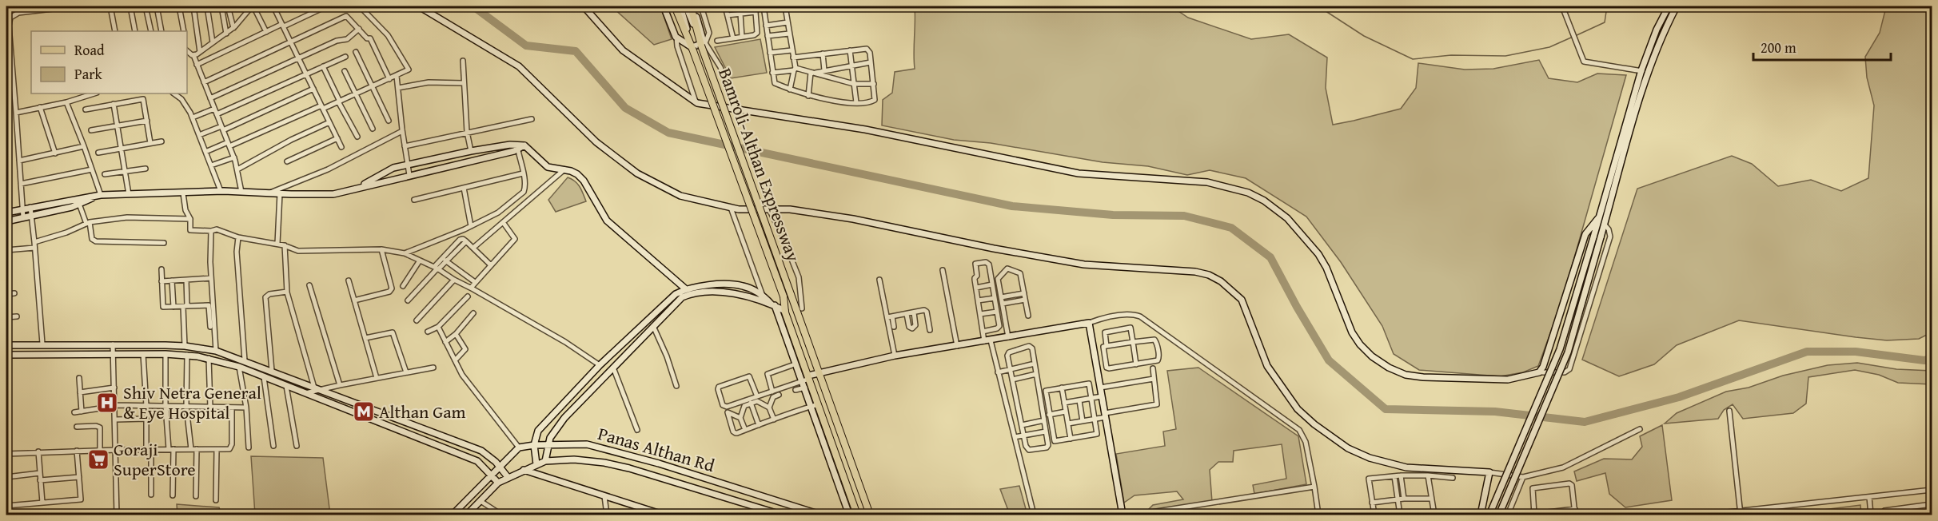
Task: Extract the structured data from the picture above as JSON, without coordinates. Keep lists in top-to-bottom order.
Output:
{
  "streets": {
    "main road": ["Bamroli-Althan Expressway"],
    "street": ["Panas Althan Rd"]
  },
  "places": {
    "hospital": ["Shiv Netra General & Eye Hospital"],
    "metro station": ["Althan Gam"],
    "supermarket": ["Goraji SuperStore"]
  },
  "legend": ["Road", "Park"],
  "scale_bar": "200 m"
}
